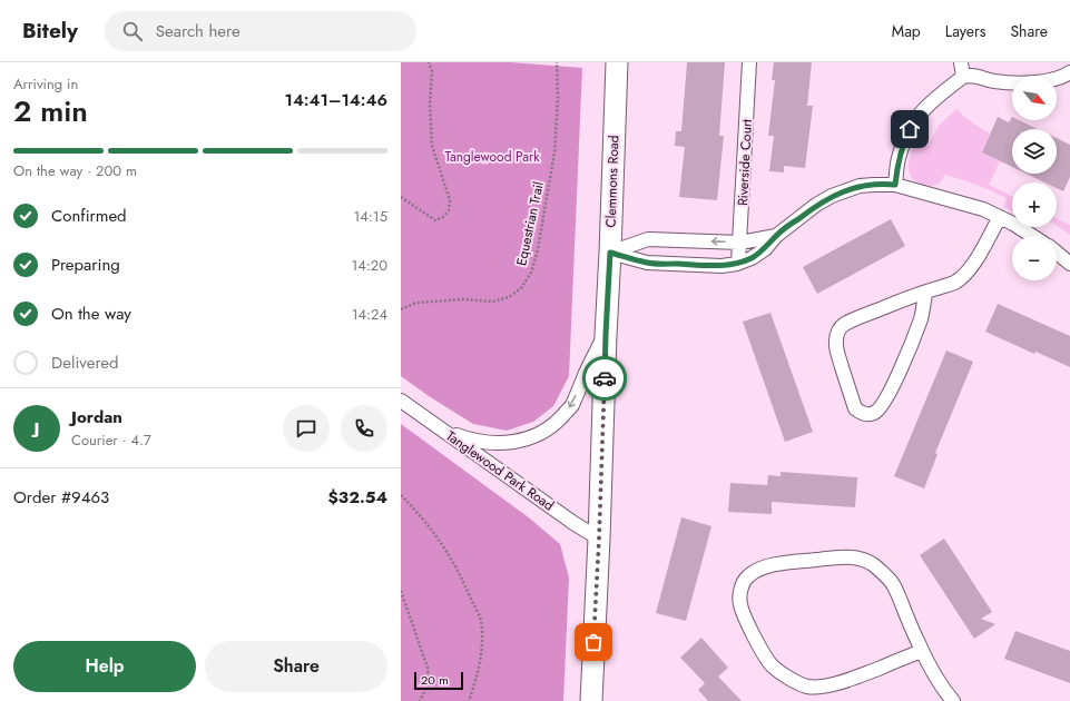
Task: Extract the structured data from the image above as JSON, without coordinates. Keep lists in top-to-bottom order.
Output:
{
  "streets": {
    "main road": ["Clemmons Road"],
    "street": ["Riverside Court", "Tanglewood Park Road"],
    "path": ["Equestrian Trail"]
  },
  "crossings": [
    ["Clemmons Road", "Tanglewood Park Road"]
  ],
  "parks": ["Tanglewood Park"],
  "scale_bar": "20 m",
  "north": "bottom right",
  "page": {
    "header": "Bitely",
    "search": "Search here",
    "nav": ["Map", "Layers", "Share"],
    "heading": ["2 min", "Arriving in", "14:41–14:46"],
    "panel": [
      "Jordan",
      "Courier · 4.7",
      "Order #9463",
      "$32.54"
    ],
    "map_buttons": ["+", "−"],
    "bar": "On the way · 200 m",
    "list": [
      ["Confirmed", "14:15"],
      ["Preparing", "14:20"],
      ["On the way", "14:24"],
      "Delivered"
    ],
    "round": "J",
    "buttons": ["Help", "Share"],
    "scale": "20 m"
  }
}
